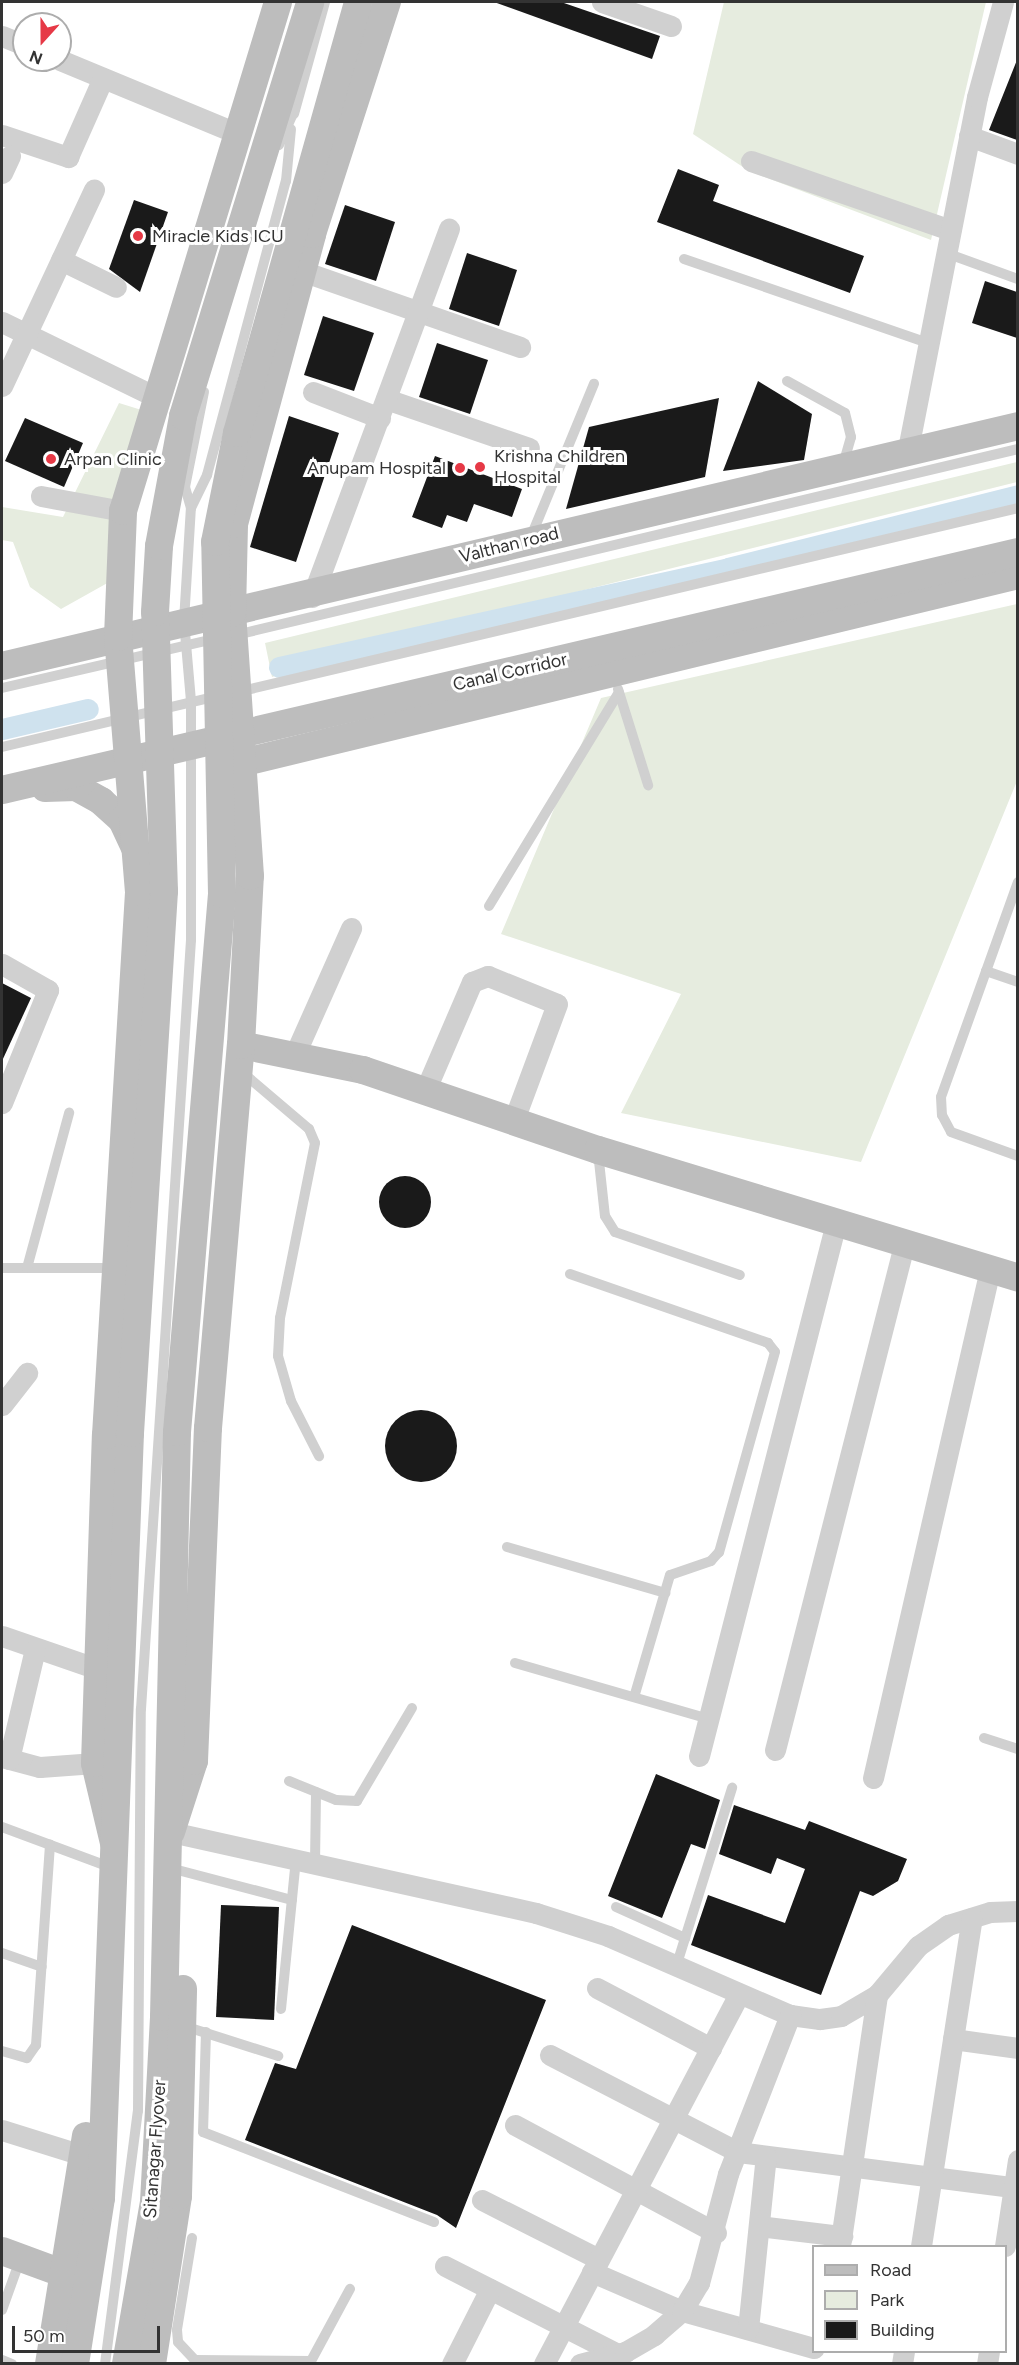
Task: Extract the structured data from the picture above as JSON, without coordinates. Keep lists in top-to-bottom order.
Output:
{
  "streets": {
    "main road": ["Valthan road", "Canal Corridor", "Sitanagar Flyover"]
  },
  "places": [
    "Miracle Kids ICU",
    "Arpan Clinic",
    "Krishna Children Hospital",
    "Anupam Hospital"
  ],
  "legend": ["Road", "Park", "Building"],
  "scale_bar": "50 m",
  "north": "bottom"
}
